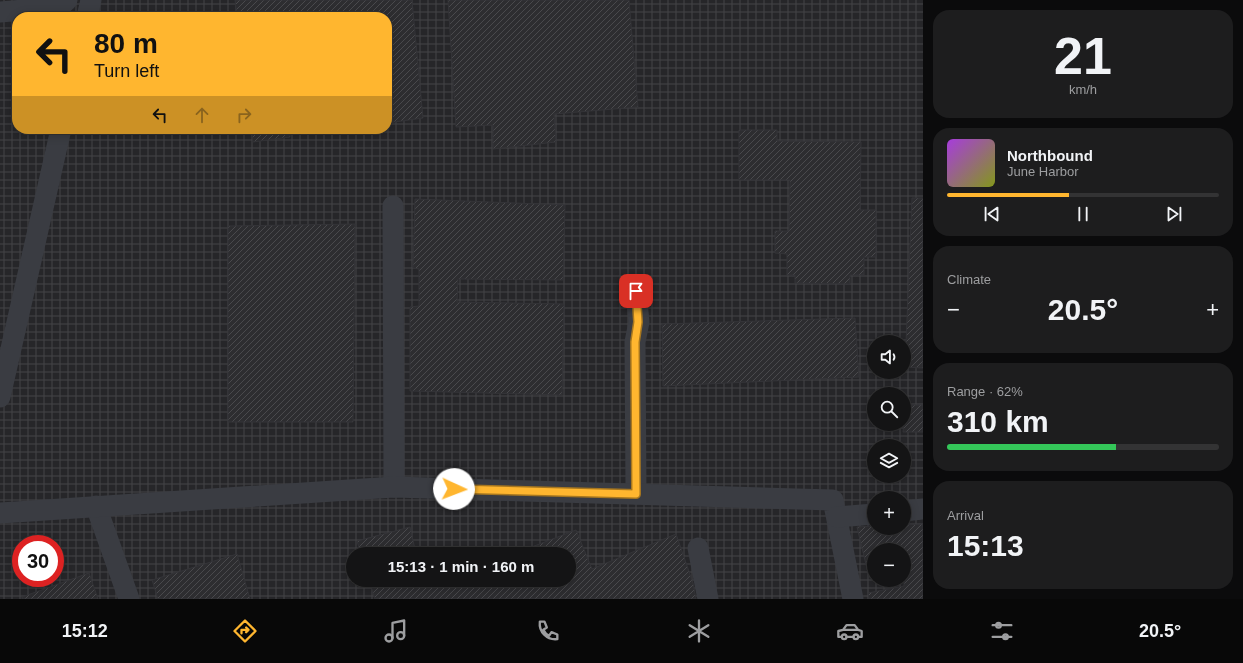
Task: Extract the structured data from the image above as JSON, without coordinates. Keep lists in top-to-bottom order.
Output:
{
  "page": {
    "tile": [
      ["21", "km/h"],
      "Climate",
      ["Range · 62%", "310 km"],
      ["Arrival", "15:13"]
    ],
    "turn": ["80 m", "Turn left"],
    "song": ["Northbound", "June Harbor"],
    "heat": ["−", "20.5°", "+"],
    "map_buttons": ["+", "−"],
    "limit": "30",
    "trip": "15:13 · 1 min · 160 m",
    "tabs": ["15:12", "20.5°"]
  }
}
